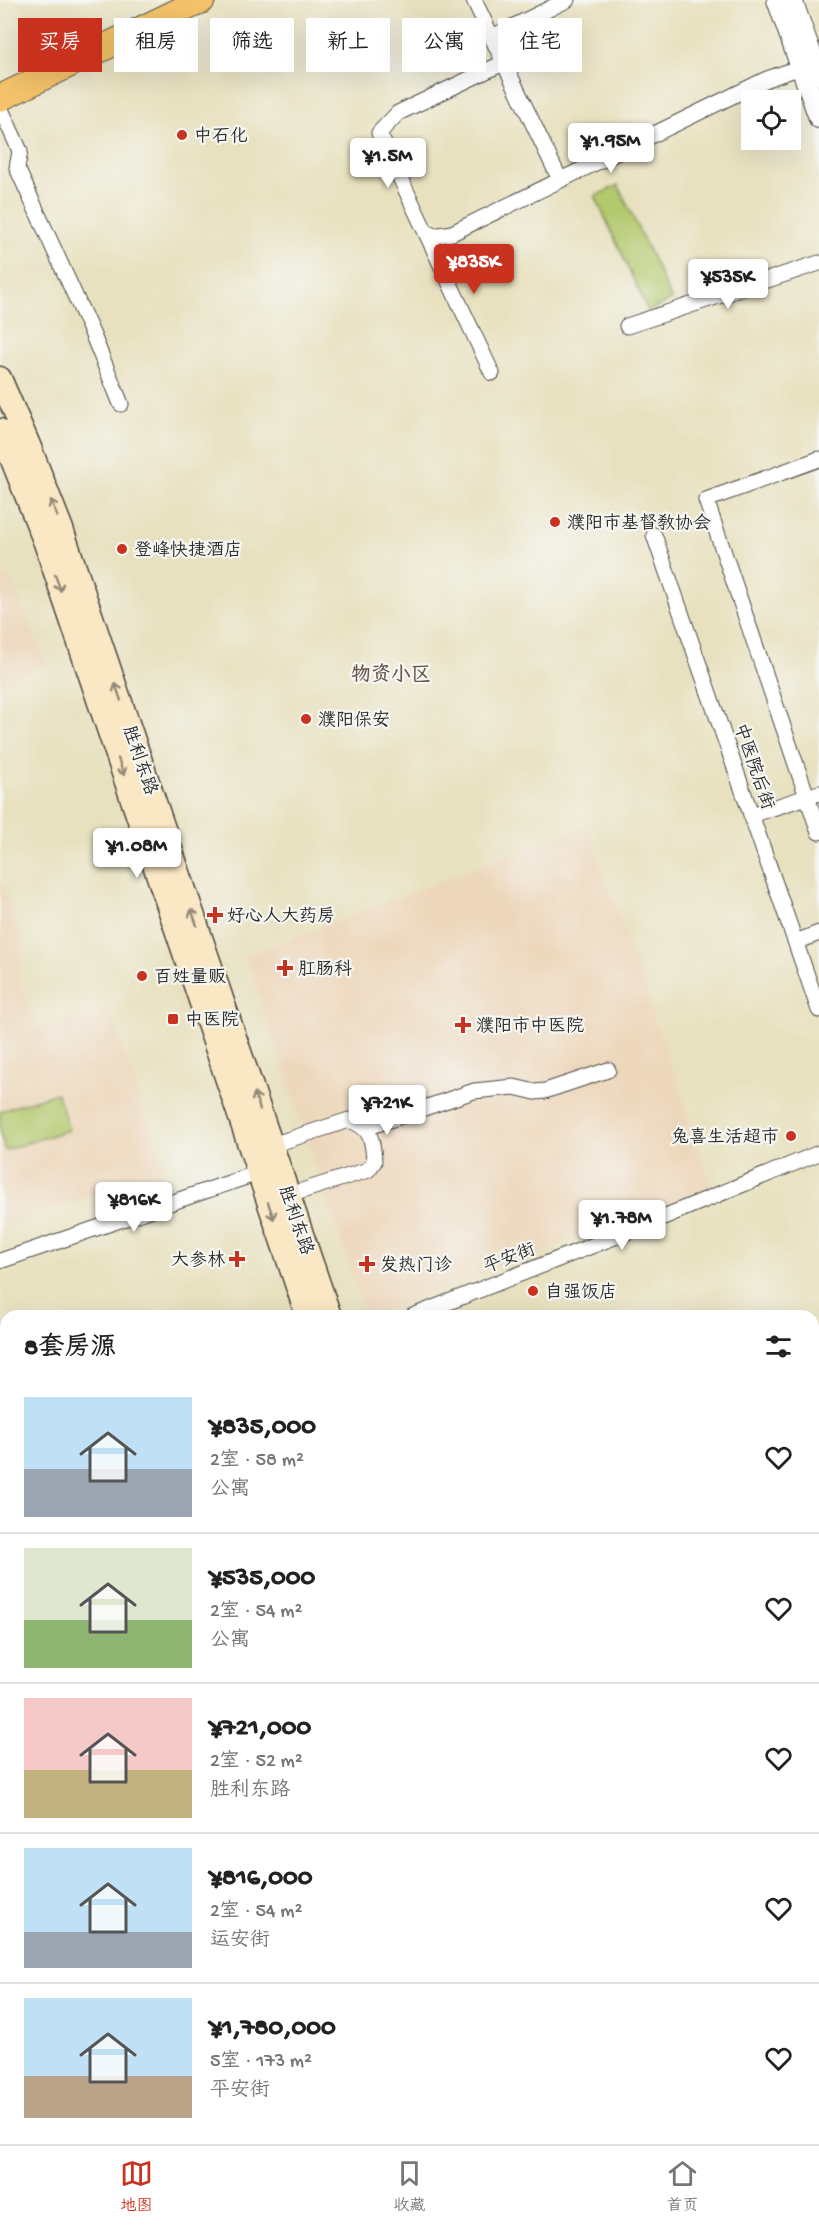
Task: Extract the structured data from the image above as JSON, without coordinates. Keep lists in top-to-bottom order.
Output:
{
  "streets": {
    "main road": ["胜利东路"],
    "street": ["中医院后街", "平安街"]
  },
  "districts": ["物资小区"],
  "places": {
    "other": [
      "中石化",
      "濮阳市基督教协会",
      "登峰快捷酒店",
      "濮阳保安",
      "百姓量贩",
      "兔喜生活超市",
      "自强饭店"
    ],
    "health": [
      "好心人大药房",
      "肛肠科",
      "濮阳市中医院",
      "大参林",
      "发热门诊"
    ],
    "transit": ["中医院"]
  },
  "page": {
    "chip": [
      "买房",
      "租房",
      "筛选",
      "新上",
      "公寓",
      "住宅"
    ],
    "price": [
      "¥1.95M",
      "¥1.5M",
      "¥835K",
      "¥535K",
      "¥1.08M",
      "¥721K",
      "¥816K",
      "¥1.78M"
    ],
    "heading": "8套房源",
    "list": [
      {
        "name": "¥835,000",
        "note": "2室 · 58 m² · 公寓"
      },
      {
        "name": "¥535,000",
        "note": "2室 · 54 m² · 公寓"
      },
      {
        "name": "¥721,000",
        "note": "2室 · 52 m² · 胜利东路"
      },
      {
        "name": "¥816,000",
        "note": "2室 · 54 m² · 运安街"
      },
      {
        "name": "¥1,780,000",
        "note": "5室 · 173 m² · 平安街"
      }
    ],
    "tabs": ["地图", "收藏", "首页"]
  }
}
